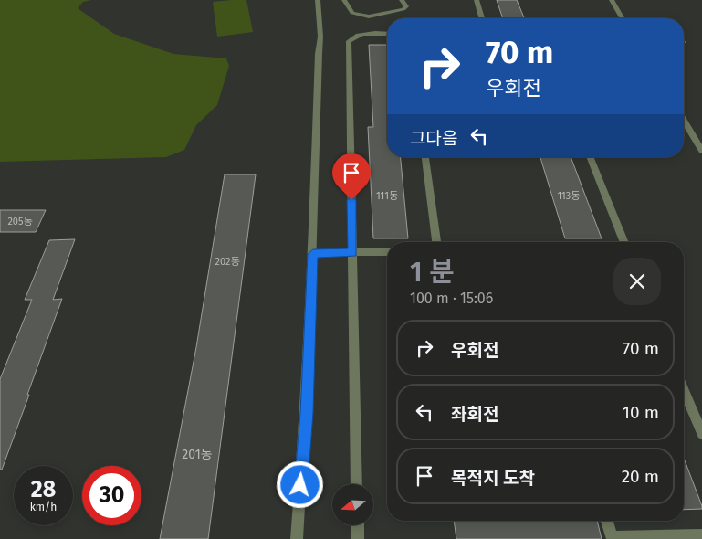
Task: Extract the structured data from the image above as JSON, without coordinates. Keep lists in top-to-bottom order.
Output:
{
  "house_numbers": [
    "111동",
    "113동",
    "205동",
    "202동",
    "201동"
  ],
  "north": "left",
  "page": {
    "turn": ["70 m", "우회전"],
    "then": "그다음",
    "heading": ["1 분", "100 m · 15:06"],
    "list": [
      {
        "name": "우회전",
        "value": "70 m"
      },
      {
        "name": "좌회전",
        "value": "10 m"
      },
      {
        "name": "목적지 도착",
        "value": "20 m"
      }
    ],
    "speed": "28 km/h",
    "limit": "30"
  }
}
